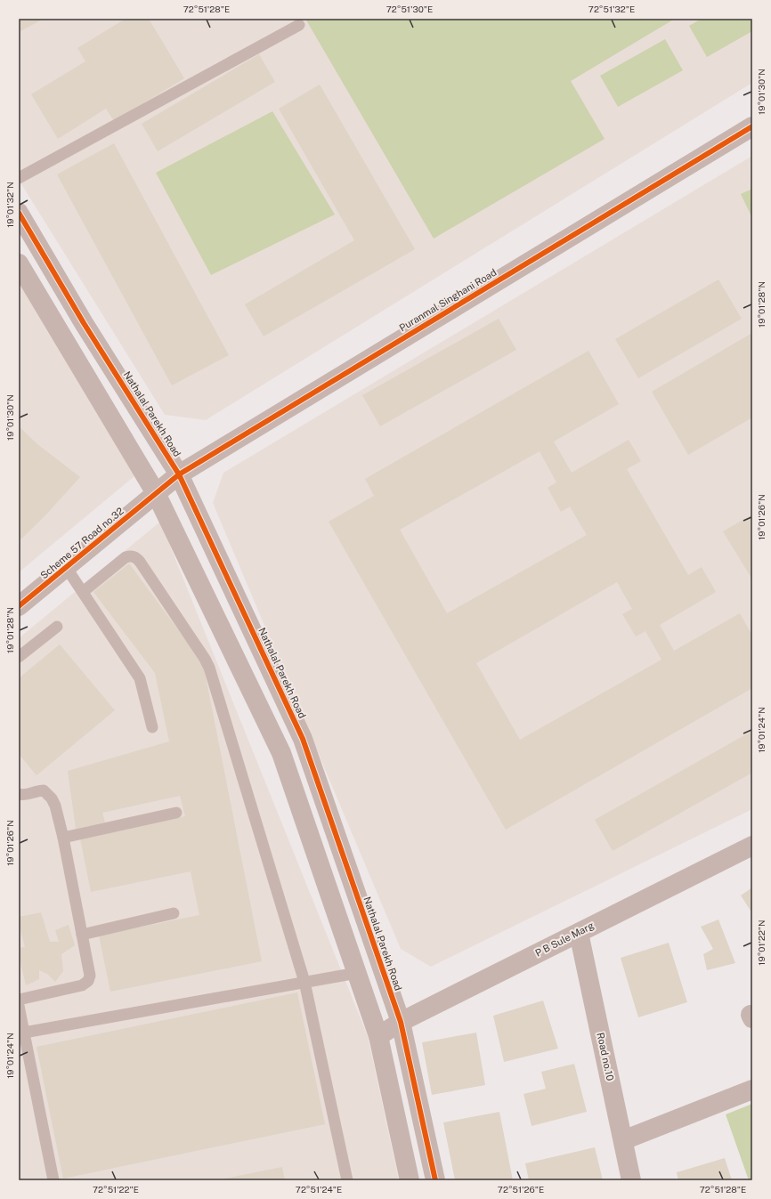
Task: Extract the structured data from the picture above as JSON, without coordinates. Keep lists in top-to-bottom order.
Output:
{
  "streets": {
    "street": [
      "Puranmal Singhani Road",
      "Nathalal Parekh Road",
      "Scheme 57 Road no.32",
      "P B Sule Marg",
      "Road no.10"
    ]
  },
  "crossings": [
    ["Puranmal Singhani Road", "Nathalal Parekh Road"],
    ["Puranmal Singhani Road", "Scheme 57 Road no.32"],
    ["Nathalal Parekh Road", "P B Sule Marg"],
    ["P B Sule Marg", "Road no.10"]
  ],
  "coordinates": [
    "72°51'28\"E",
    "72°51'30\"E",
    "72°51'32\"E",
    "19°01'30\"N",
    "19°01'32\"N",
    "19°01'28\"N",
    "19°01'26\"N",
    "19°01'24\"N",
    "19°01'22\"N",
    "72°51'22\"E",
    "72°51'24\"E",
    "72°51'26\"E"
  ]
}
